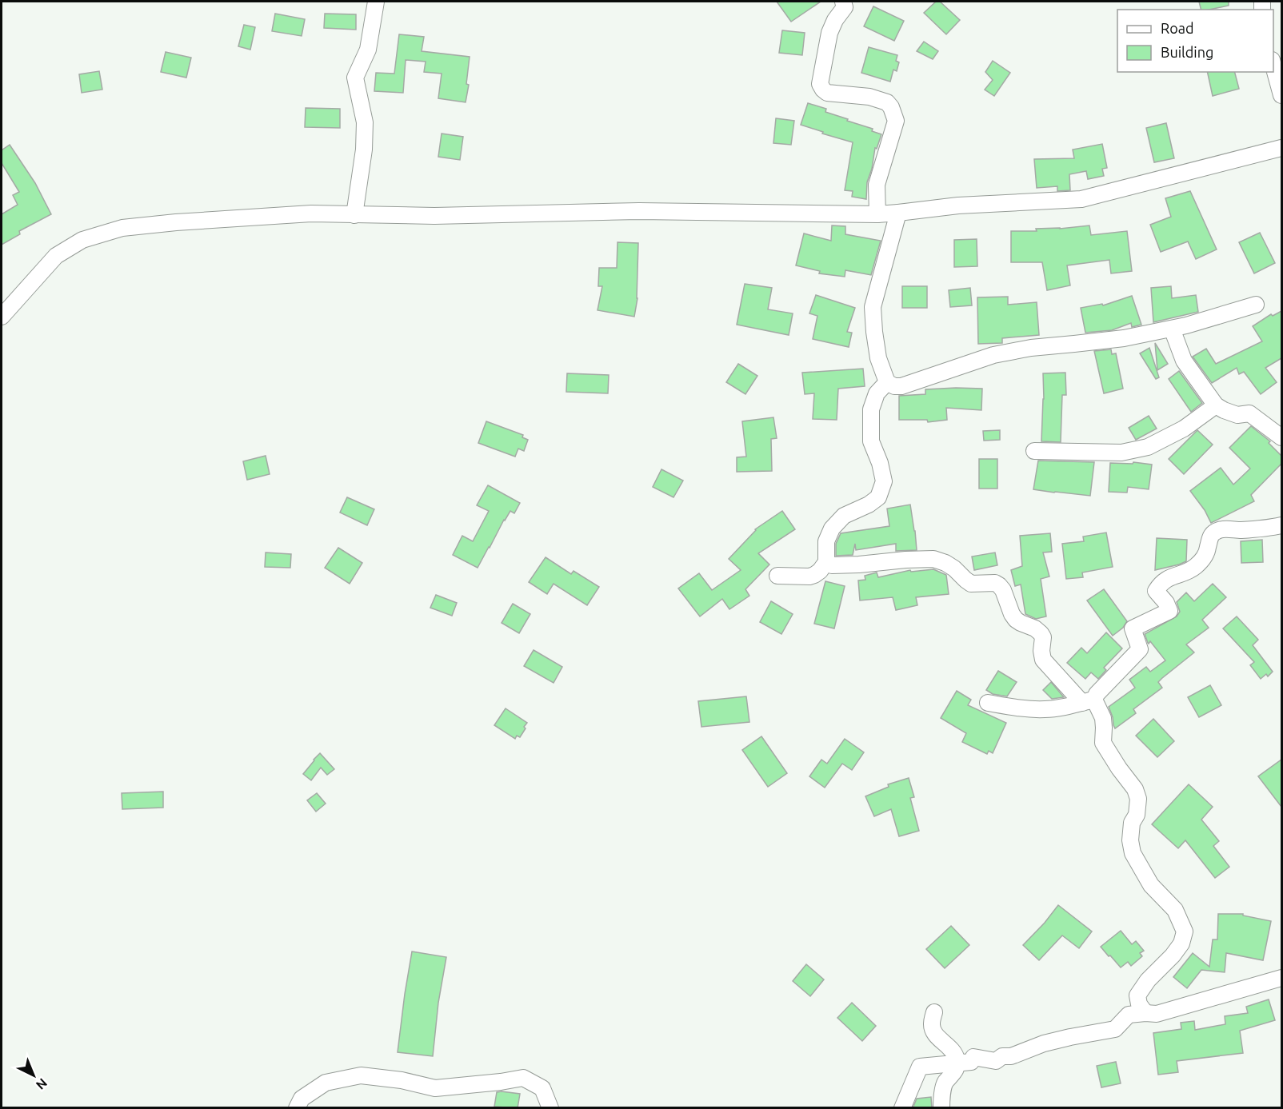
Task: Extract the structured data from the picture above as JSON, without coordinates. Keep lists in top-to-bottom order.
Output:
{
  "legend": ["Road", "Building"],
  "north": "bottom right"
}
